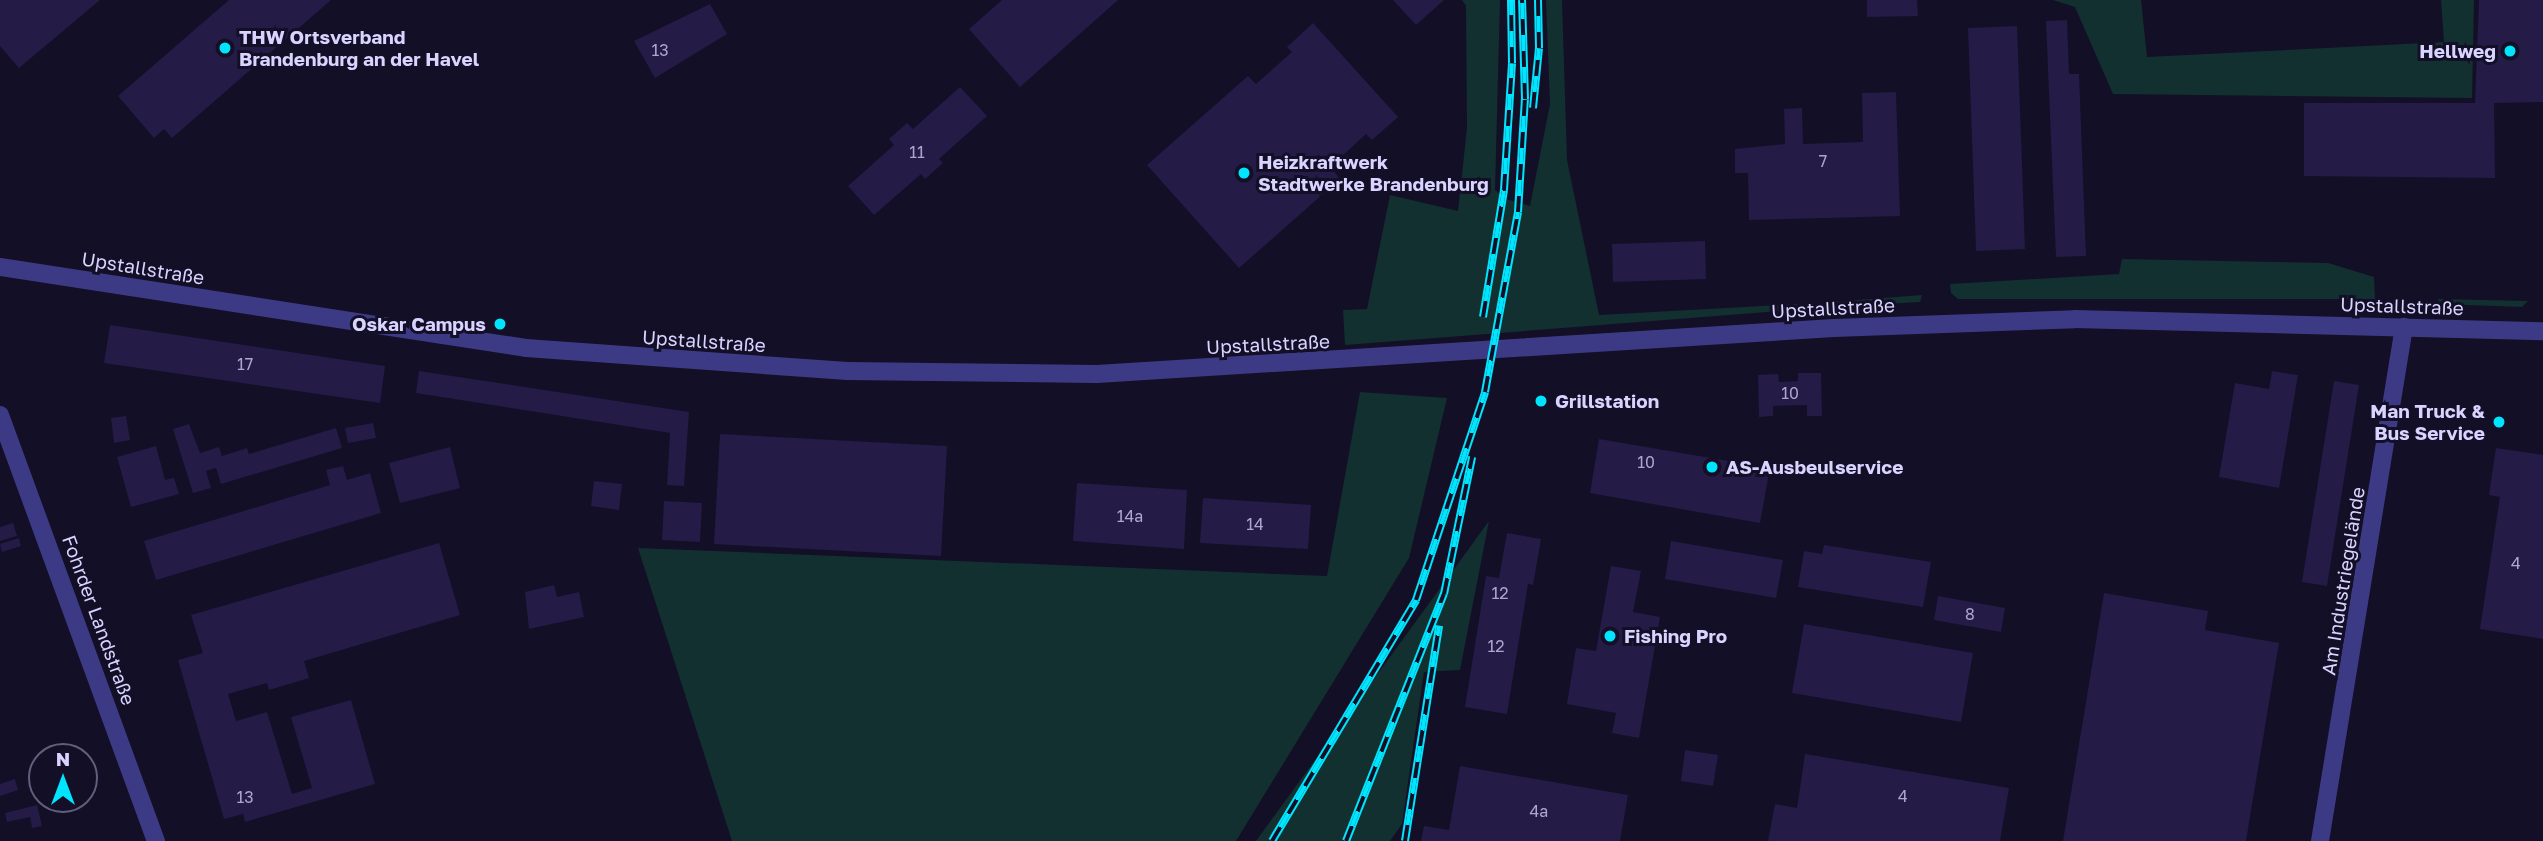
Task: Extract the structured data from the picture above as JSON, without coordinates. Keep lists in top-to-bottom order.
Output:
{
  "streets": {
    "street": ["Upstallstraße", "Am Industriegelände", "Fohrder Landstraße"]
  },
  "crossings": [
    ["Upstallstraße", "Am Industriegelände"]
  ],
  "places": [
    "THW Ortsverband Brandenburg an der Havel",
    "Hellweg",
    "Heizkraftwerk Stadtwerke Brandenburg",
    "Oskar Campus",
    "Grillstation",
    "Man Truck & Bus Service",
    "AS-Ausbeulservice",
    "Fishing Pro"
  ],
  "house_numbers": [
    "13",
    "11",
    "7",
    "17",
    "10",
    "10",
    "14a",
    "14",
    "4",
    "12",
    "8",
    "12",
    "4",
    "13",
    "4a"
  ],
  "north": "top"
}
